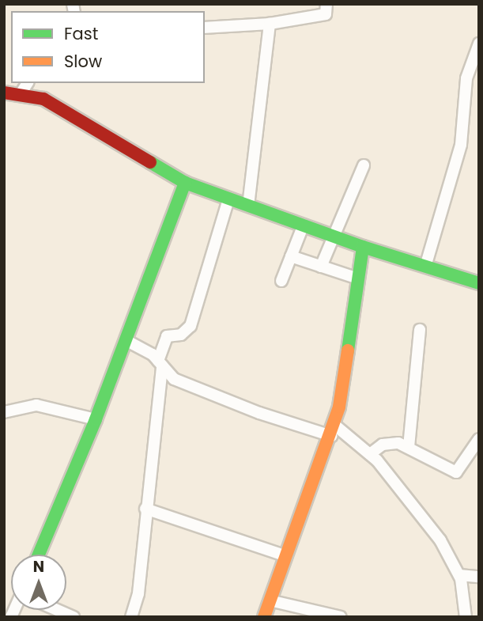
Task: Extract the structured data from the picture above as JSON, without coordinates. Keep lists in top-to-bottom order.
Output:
{
  "legend": ["Fast", "Slow"],
  "north": "top"
}
